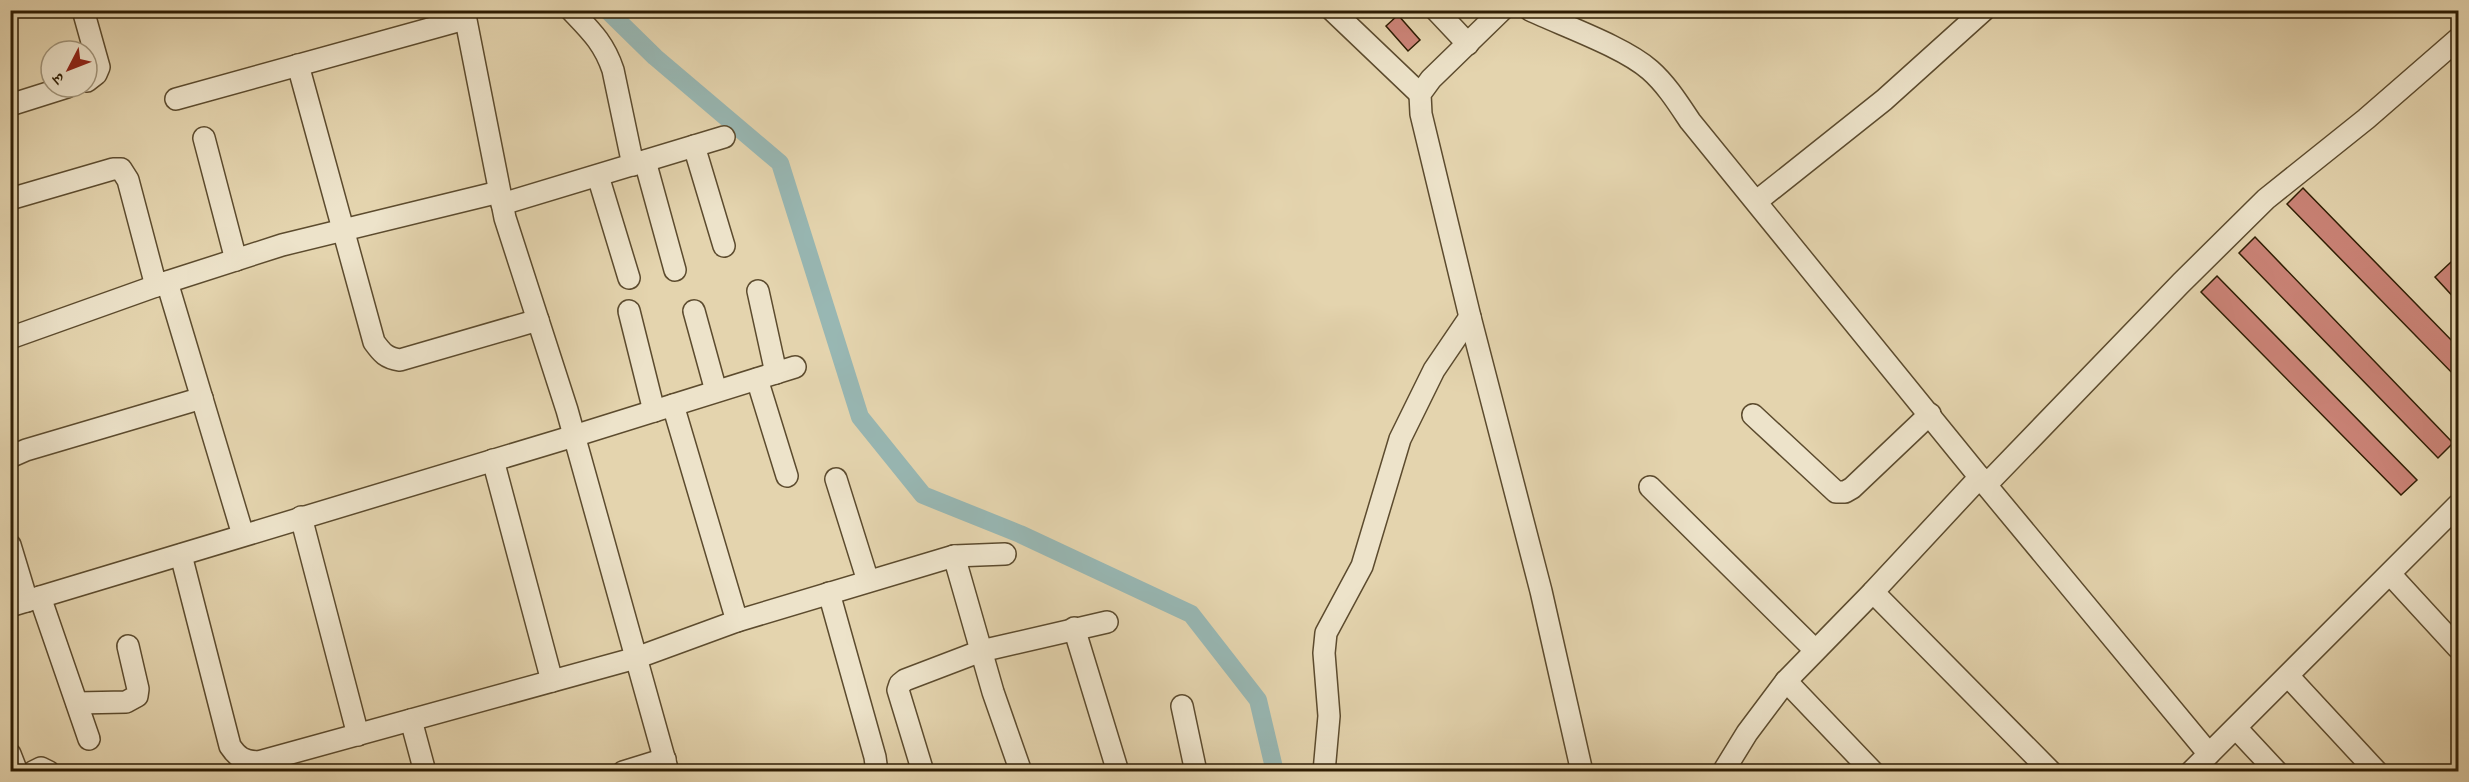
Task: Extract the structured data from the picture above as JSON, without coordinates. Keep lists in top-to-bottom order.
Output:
{
  "north": "bottom left"
}
